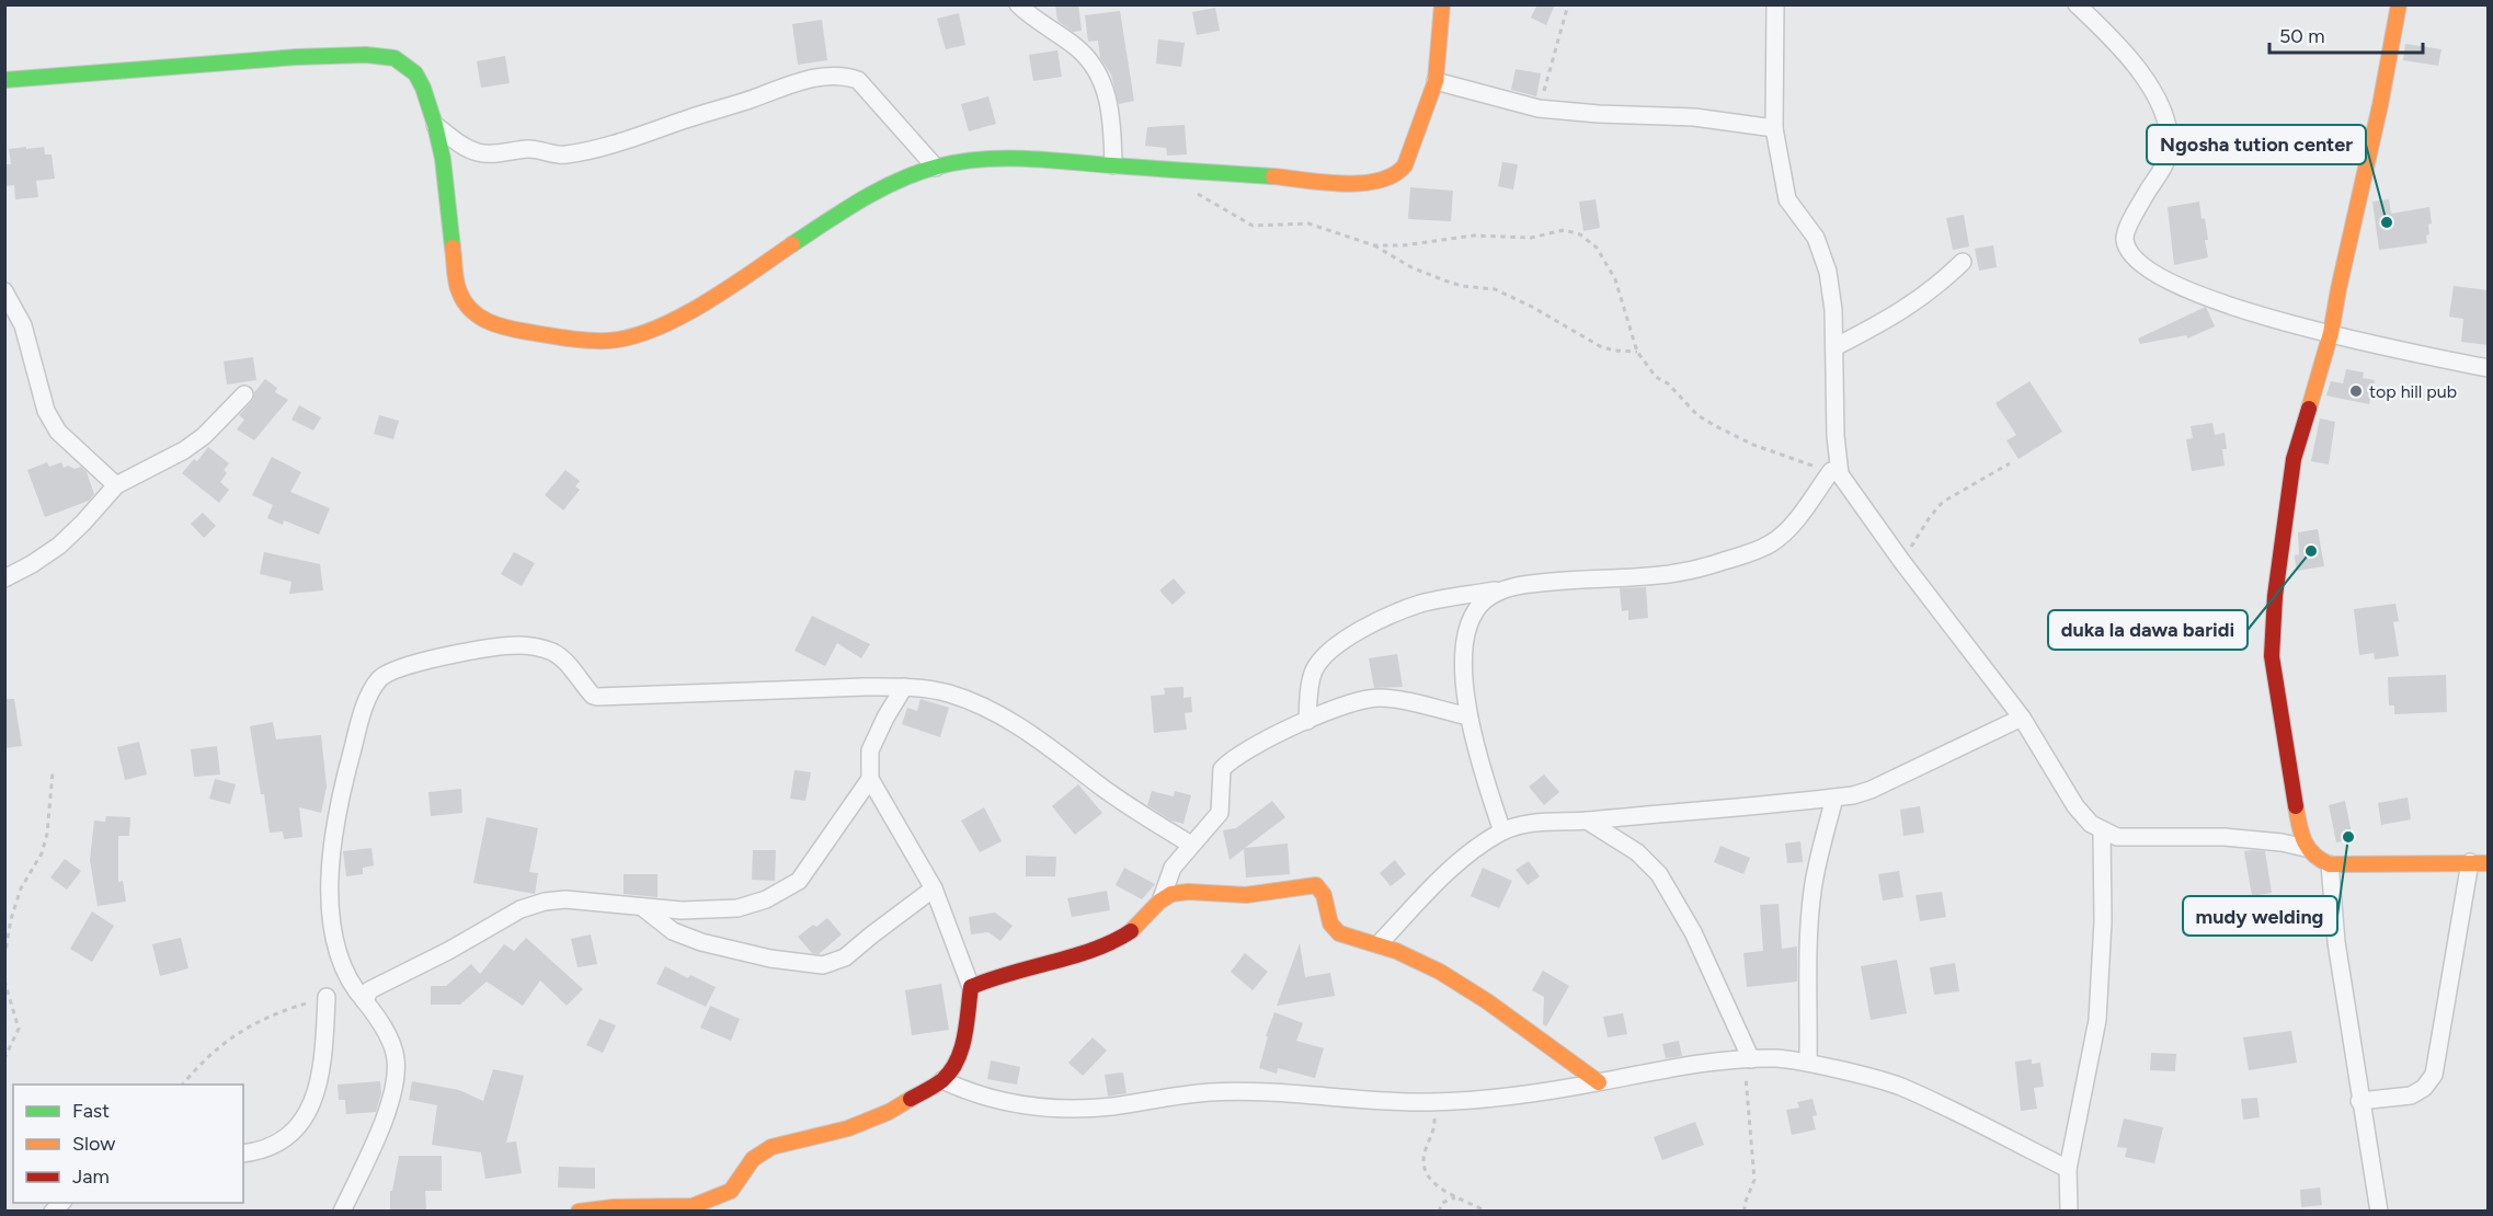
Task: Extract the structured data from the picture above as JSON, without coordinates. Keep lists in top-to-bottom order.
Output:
{
  "places": [
    "Ngosha tution center",
    "top hill pub",
    "duka la dawa baridi",
    "mudy welding"
  ],
  "legend": ["Fast", "Slow", "Jam"],
  "scale_bar": "50 m"
}
